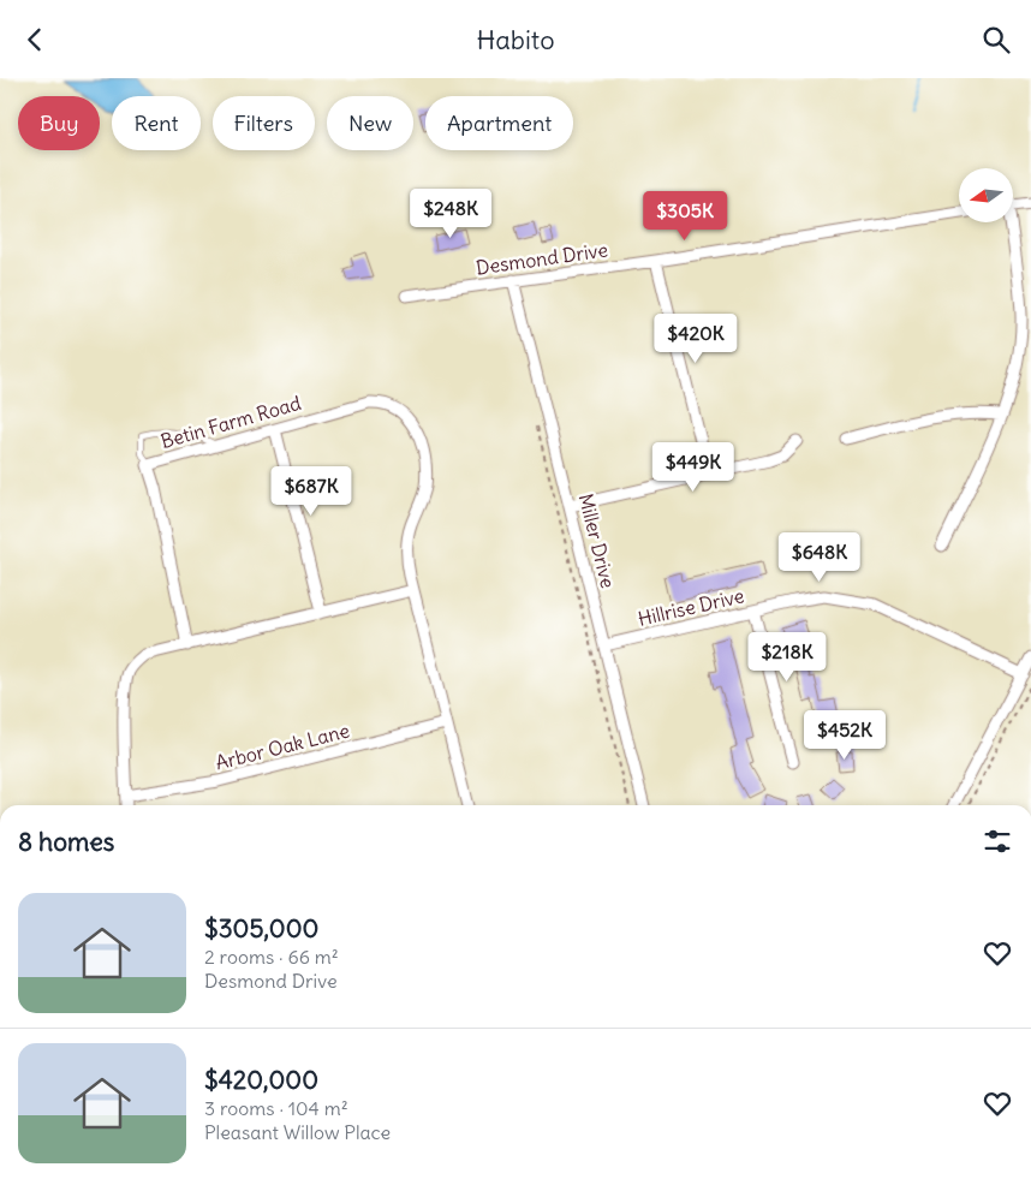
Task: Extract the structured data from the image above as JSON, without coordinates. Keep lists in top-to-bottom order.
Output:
{
  "streets": {
    "street": [
      "Desmond Drive",
      "Betin Farm Road",
      "Miller Drive",
      "Hillrise Drive",
      "Arbor Oak Lane"
    ]
  },
  "crossings": [
    ["Desmond Drive", "Miller Drive"],
    ["Betin Farm Road", "Arbor Oak Lane"],
    ["Miller Drive", "Hillrise Drive"]
  ],
  "north": "left",
  "page": {
    "header": "Habito",
    "chip": [
      "Buy",
      "Rent",
      "Filters",
      "New",
      "Apartment"
    ],
    "price": [
      "$248K",
      "$305K",
      "$420K",
      "$449K",
      "$687K",
      "$648K",
      "$218K",
      "$452K"
    ],
    "heading": "8 homes",
    "list": [
      {
        "name": "$305,000",
        "note": "2 rooms · 66 m² · Desmond Drive"
      },
      {
        "name": "$420,000",
        "note": "3 rooms · 104 m² · Pleasant Willow Place"
      }
    ]
  }
}
